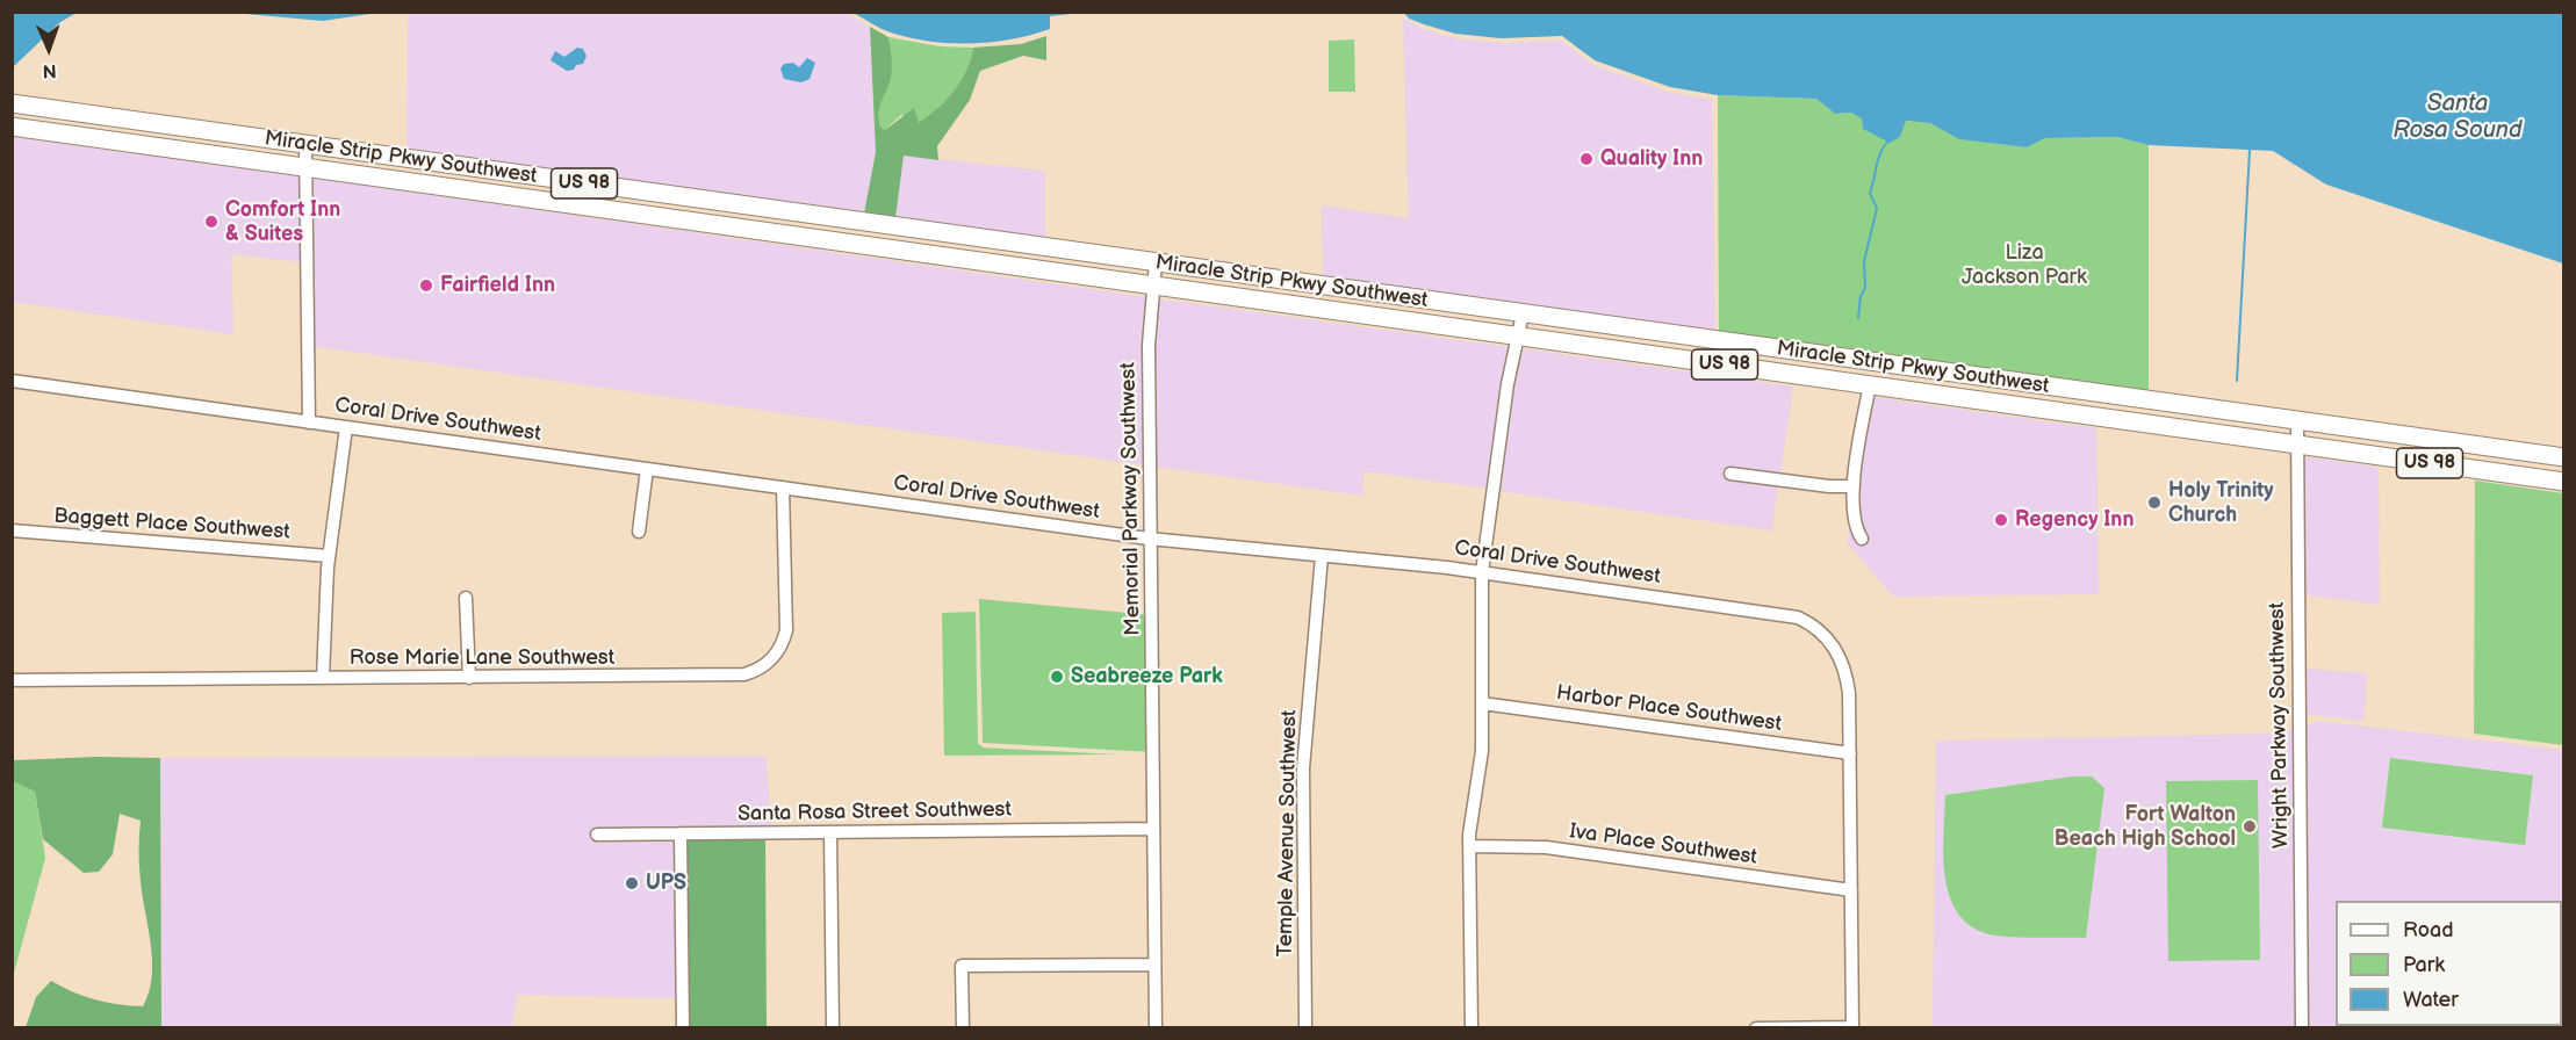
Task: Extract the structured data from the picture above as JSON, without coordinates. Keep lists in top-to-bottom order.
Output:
{
  "streets": {
    "highway": ["Miracle Strip Pkwy Southwest", "US 98"],
    "street": [
      "Coral Drive Southwest",
      "Memorial Parkway Southwest",
      "Baggett Place Southwest",
      "Rose Marie Lane Southwest",
      "Harbor Place Southwest",
      "Wright Parkway Southwest",
      "Santa Rosa Street Southwest",
      "Temple Avenue Southwest",
      "Iva Place Southwest"
    ]
  },
  "crossings": [
    ["Miracle Strip Pkwy Southwest", "Memorial Parkway Southwest"],
    ["Miracle Strip Pkwy Southwest", "Wright Parkway Southwest"],
    ["Coral Drive Southwest", "Memorial Parkway Southwest"],
    ["Coral Drive Southwest", "Rose Marie Lane Southwest"],
    ["Coral Drive Southwest", "Harbor Place Southwest"],
    ["Coral Drive Southwest", "Temple Avenue Southwest"],
    ["Coral Drive Southwest", "Iva Place Southwest"],
    ["Memorial Parkway Southwest", "Santa Rosa Street Southwest"]
  ],
  "water": ["Santa Rosa Sound"],
  "parks": ["Liza Jackson Park"],
  "places": [
    "Quality Inn",
    "Comfort Inn & Suites",
    "Fairfield Inn",
    "Holy Trinity Church",
    "Regency Inn",
    "Seabreeze Park",
    "Fort Walton Beach High School",
    "UPS"
  ],
  "legend": ["Road", "Park", "Water"],
  "north": "bottom"
}
